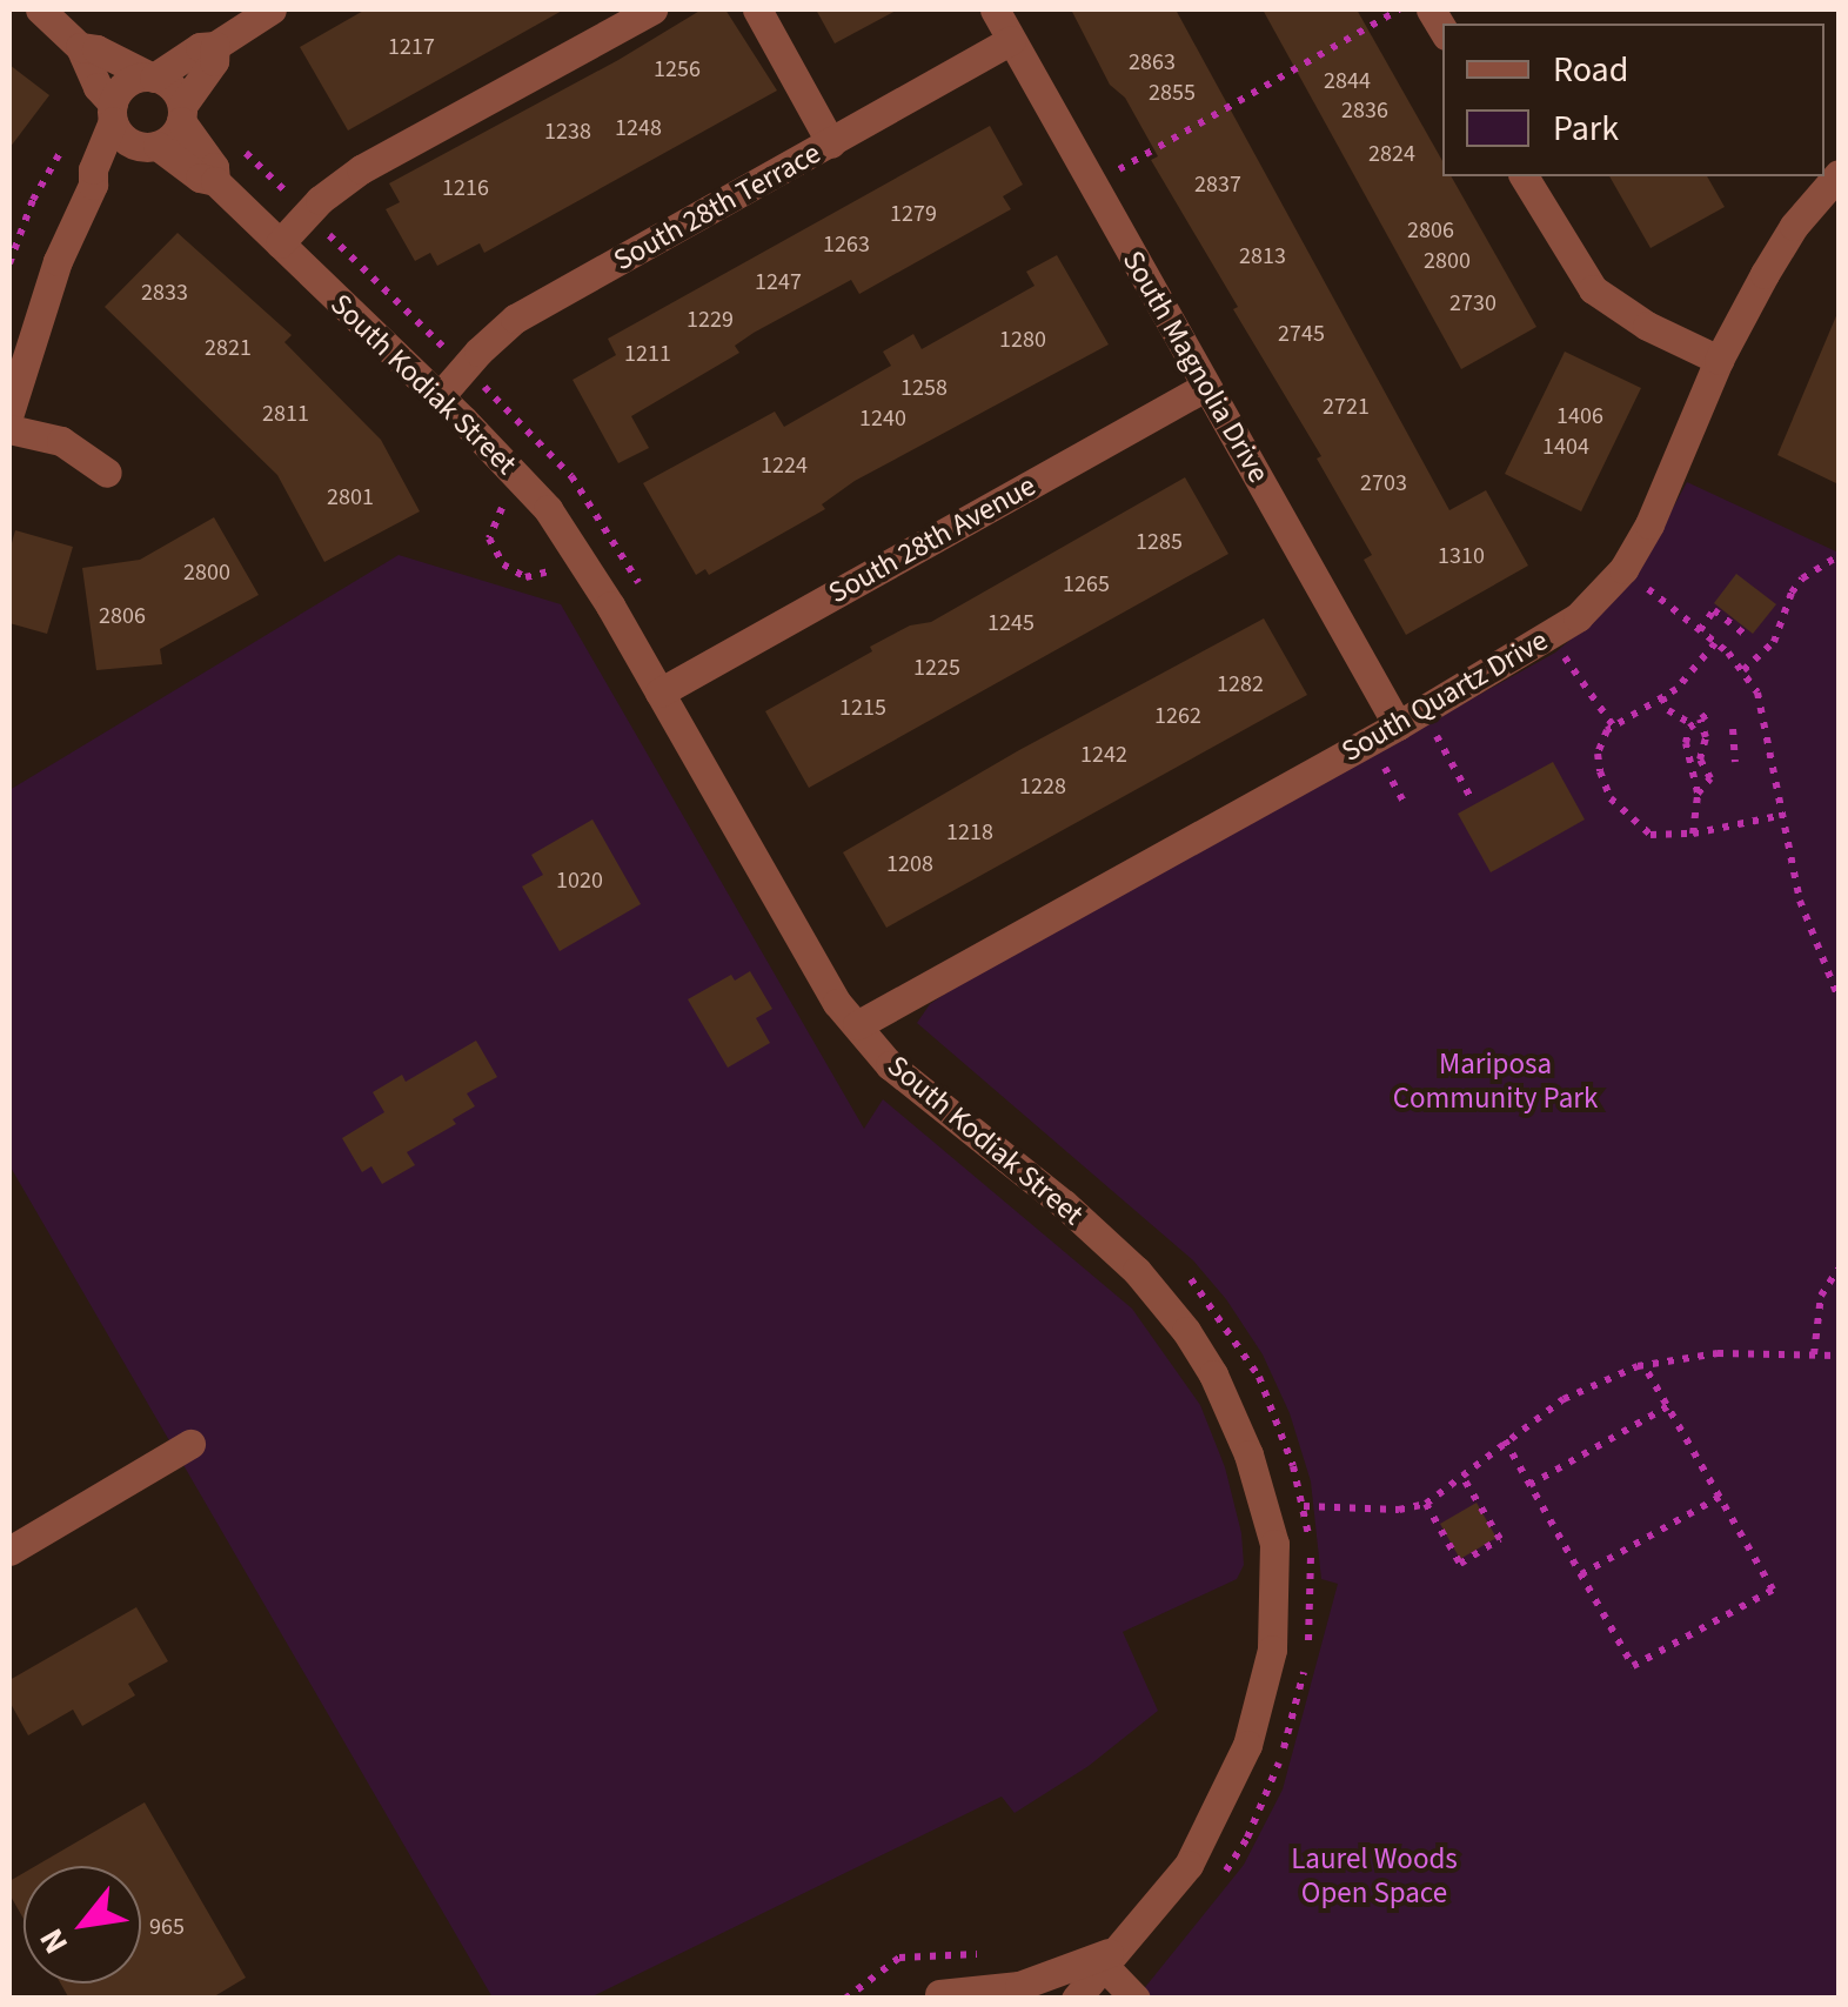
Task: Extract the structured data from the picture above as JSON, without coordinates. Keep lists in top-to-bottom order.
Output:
{
  "streets": {
    "street": [
      "South 28th Terrace",
      "South Magnolia Drive",
      "South Kodiak Street",
      "South 28th Avenue",
      "South Quartz Drive"
    ]
  },
  "crossings": [
    ["South 28th Terrace", "South Magnolia Drive"],
    ["South 28th Terrace", "South Kodiak Street"],
    ["South Magnolia Drive", "South 28th Avenue"],
    ["South Magnolia Drive", "South Quartz Drive"],
    ["South Kodiak Street", "South 28th Avenue"],
    ["South Kodiak Street", "South Quartz Drive"]
  ],
  "parks": ["Mariposa Community Park", "Laurel Woods Open Space"],
  "house_numbers": [
    "1217",
    "2863",
    "1256",
    "2844",
    "2855",
    "2836",
    "1248",
    "1238",
    "2824",
    "2837",
    "1216",
    "1279",
    "2806",
    "1263",
    "2813",
    "2800",
    "1247",
    "2833",
    "2730",
    "1229",
    "2745",
    "1280",
    "2821",
    "1211",
    "1258",
    "2721",
    "2811",
    "1406",
    "1240",
    "1404",
    "1224",
    "2703",
    "2801",
    "1285",
    "1310",
    "2800",
    "1265",
    "2806",
    "1245",
    "1225",
    "1282",
    "1215",
    "1262",
    "1242",
    "1228",
    "1218",
    "1208",
    "1020",
    "965"
  ],
  "legend": ["Road", "Park"],
  "north": "bottom left"
}
